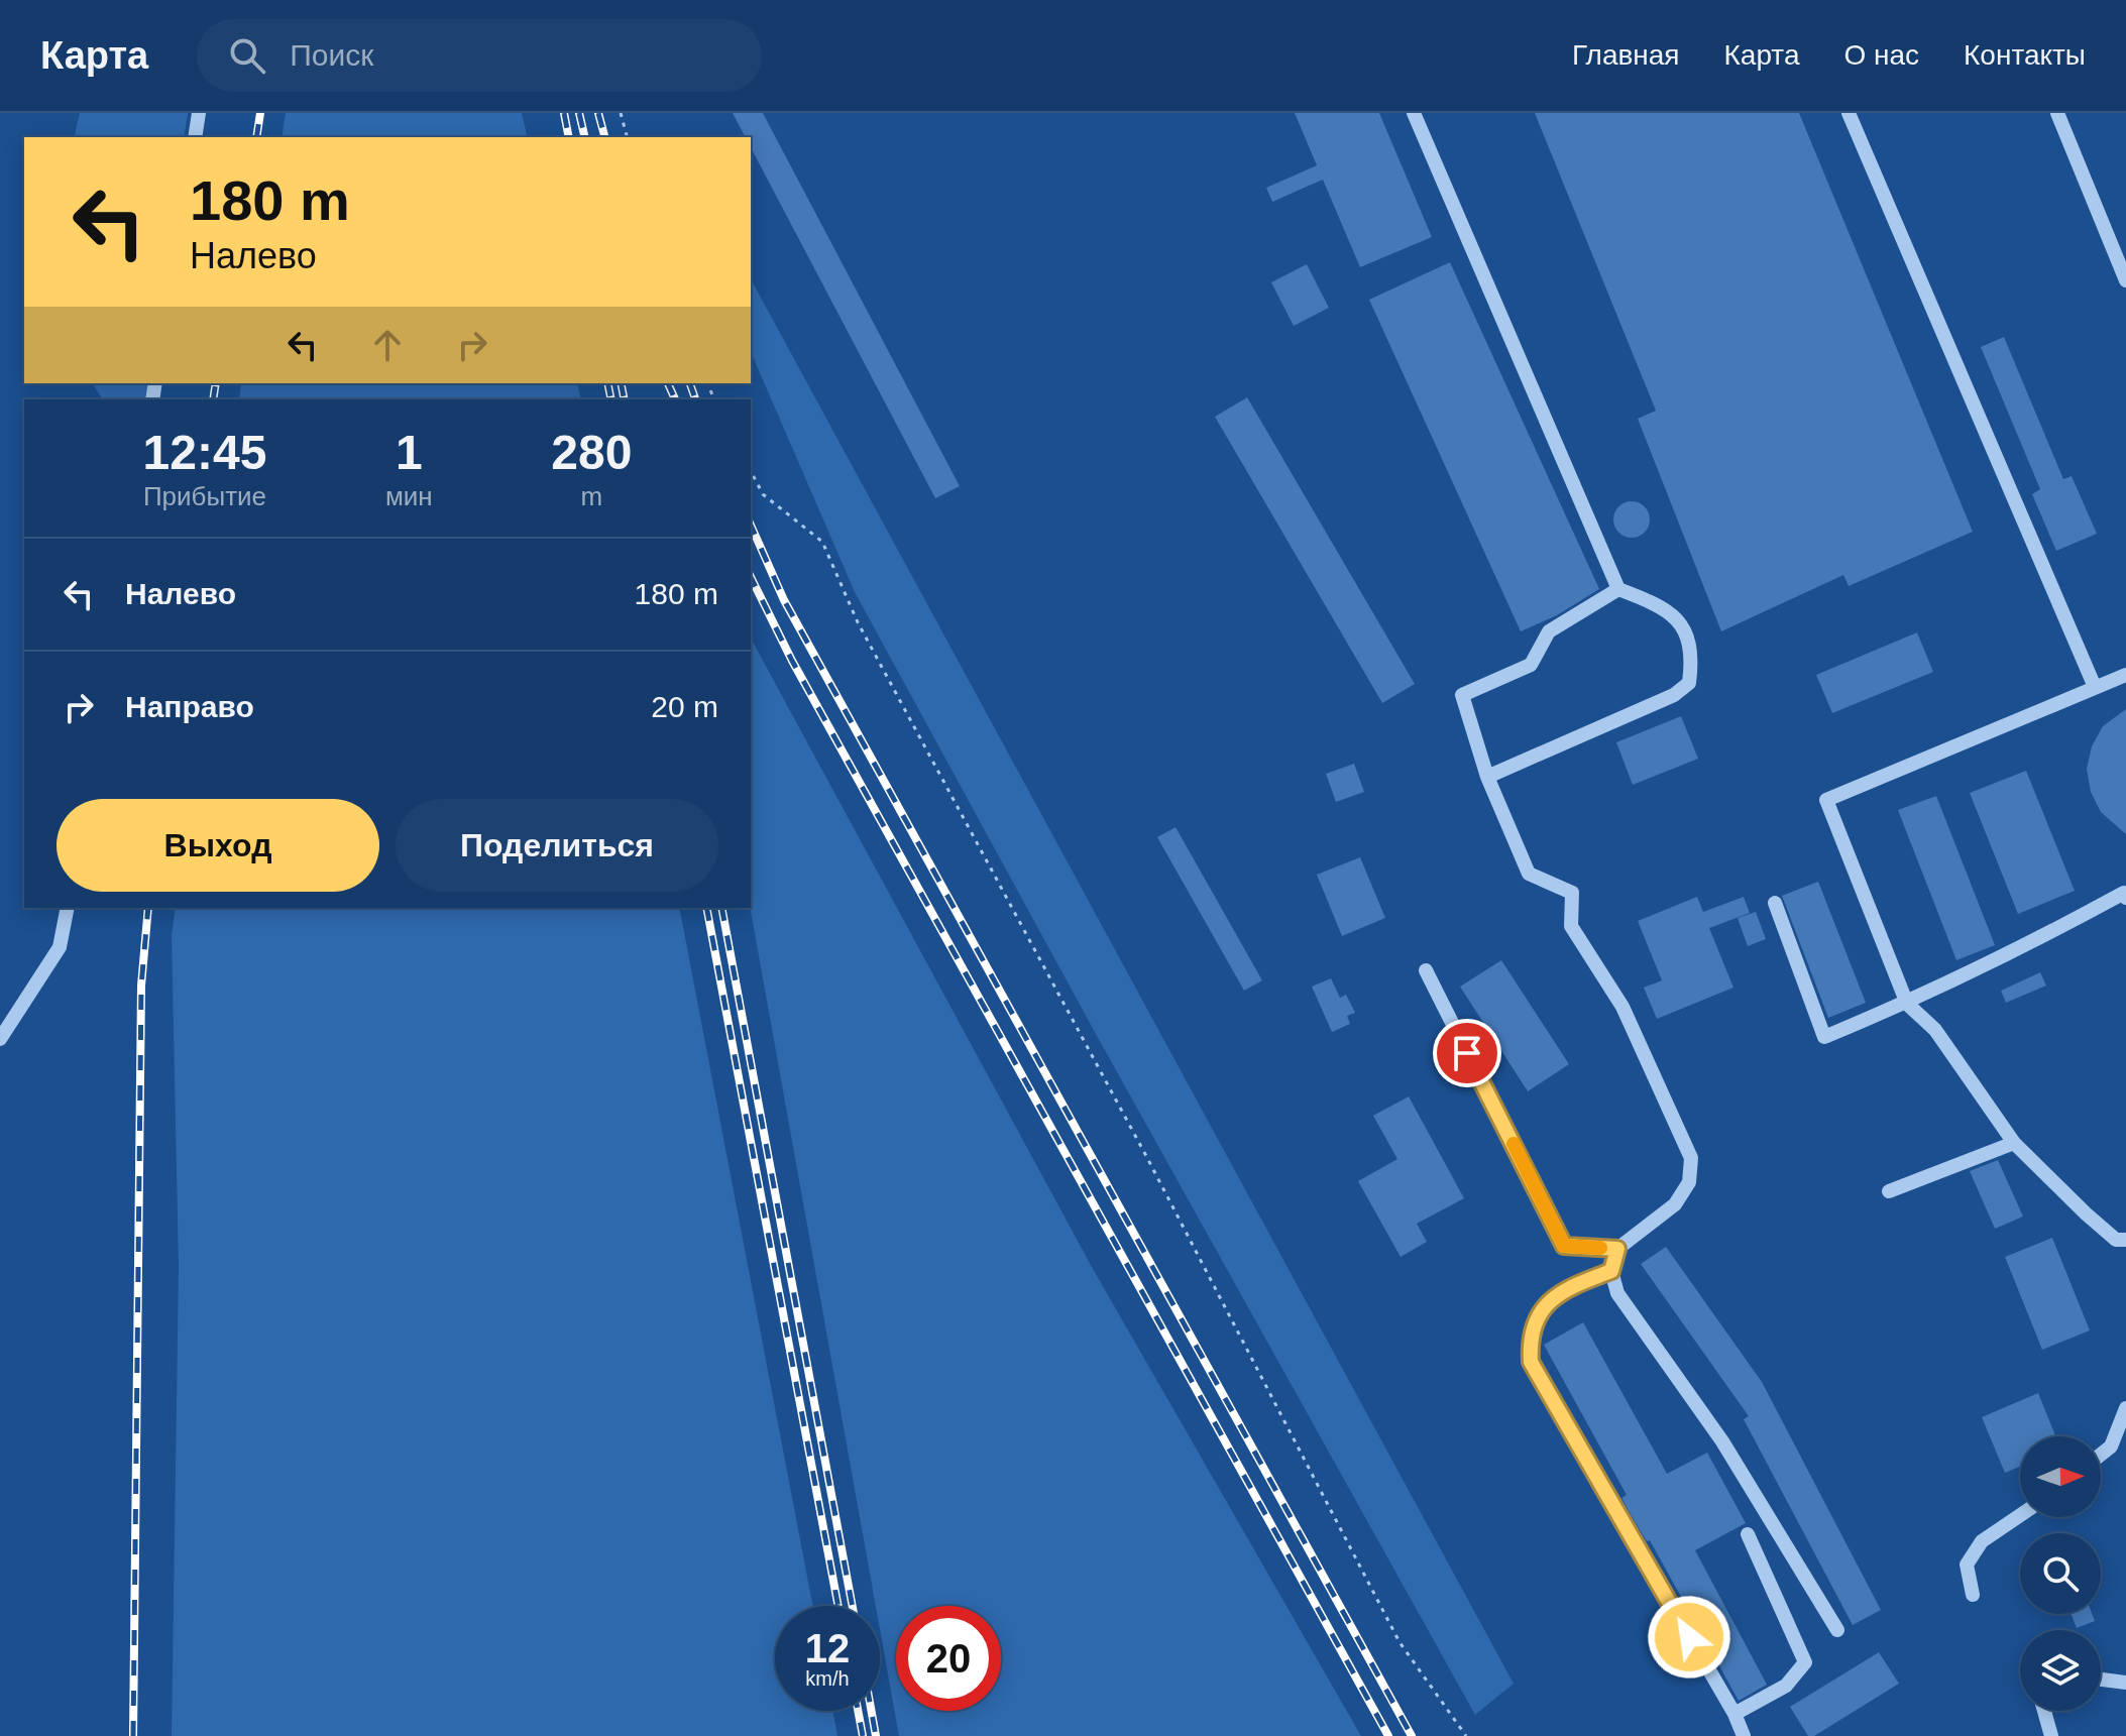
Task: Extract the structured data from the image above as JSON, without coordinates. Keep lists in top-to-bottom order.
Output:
{
  "north": "right",
  "page": {
    "header": "Карта",
    "search": "Поиск",
    "nav": [
      "Главная",
      "Карта",
      "О нас",
      "Контакты"
    ],
    "turn": ["180 m", "Налево"],
    "eta": [
      "12:45",
      "Прибытие",
      "1",
      "мин",
      "280",
      "m"
    ],
    "list": [
      {
        "name": "Налево",
        "value": "180 m"
      },
      {
        "name": "Направо",
        "value": "20 m"
      }
    ],
    "buttons": ["Выход", "Поделиться"],
    "speed": "12 km/h",
    "limit": "20"
  }
}
